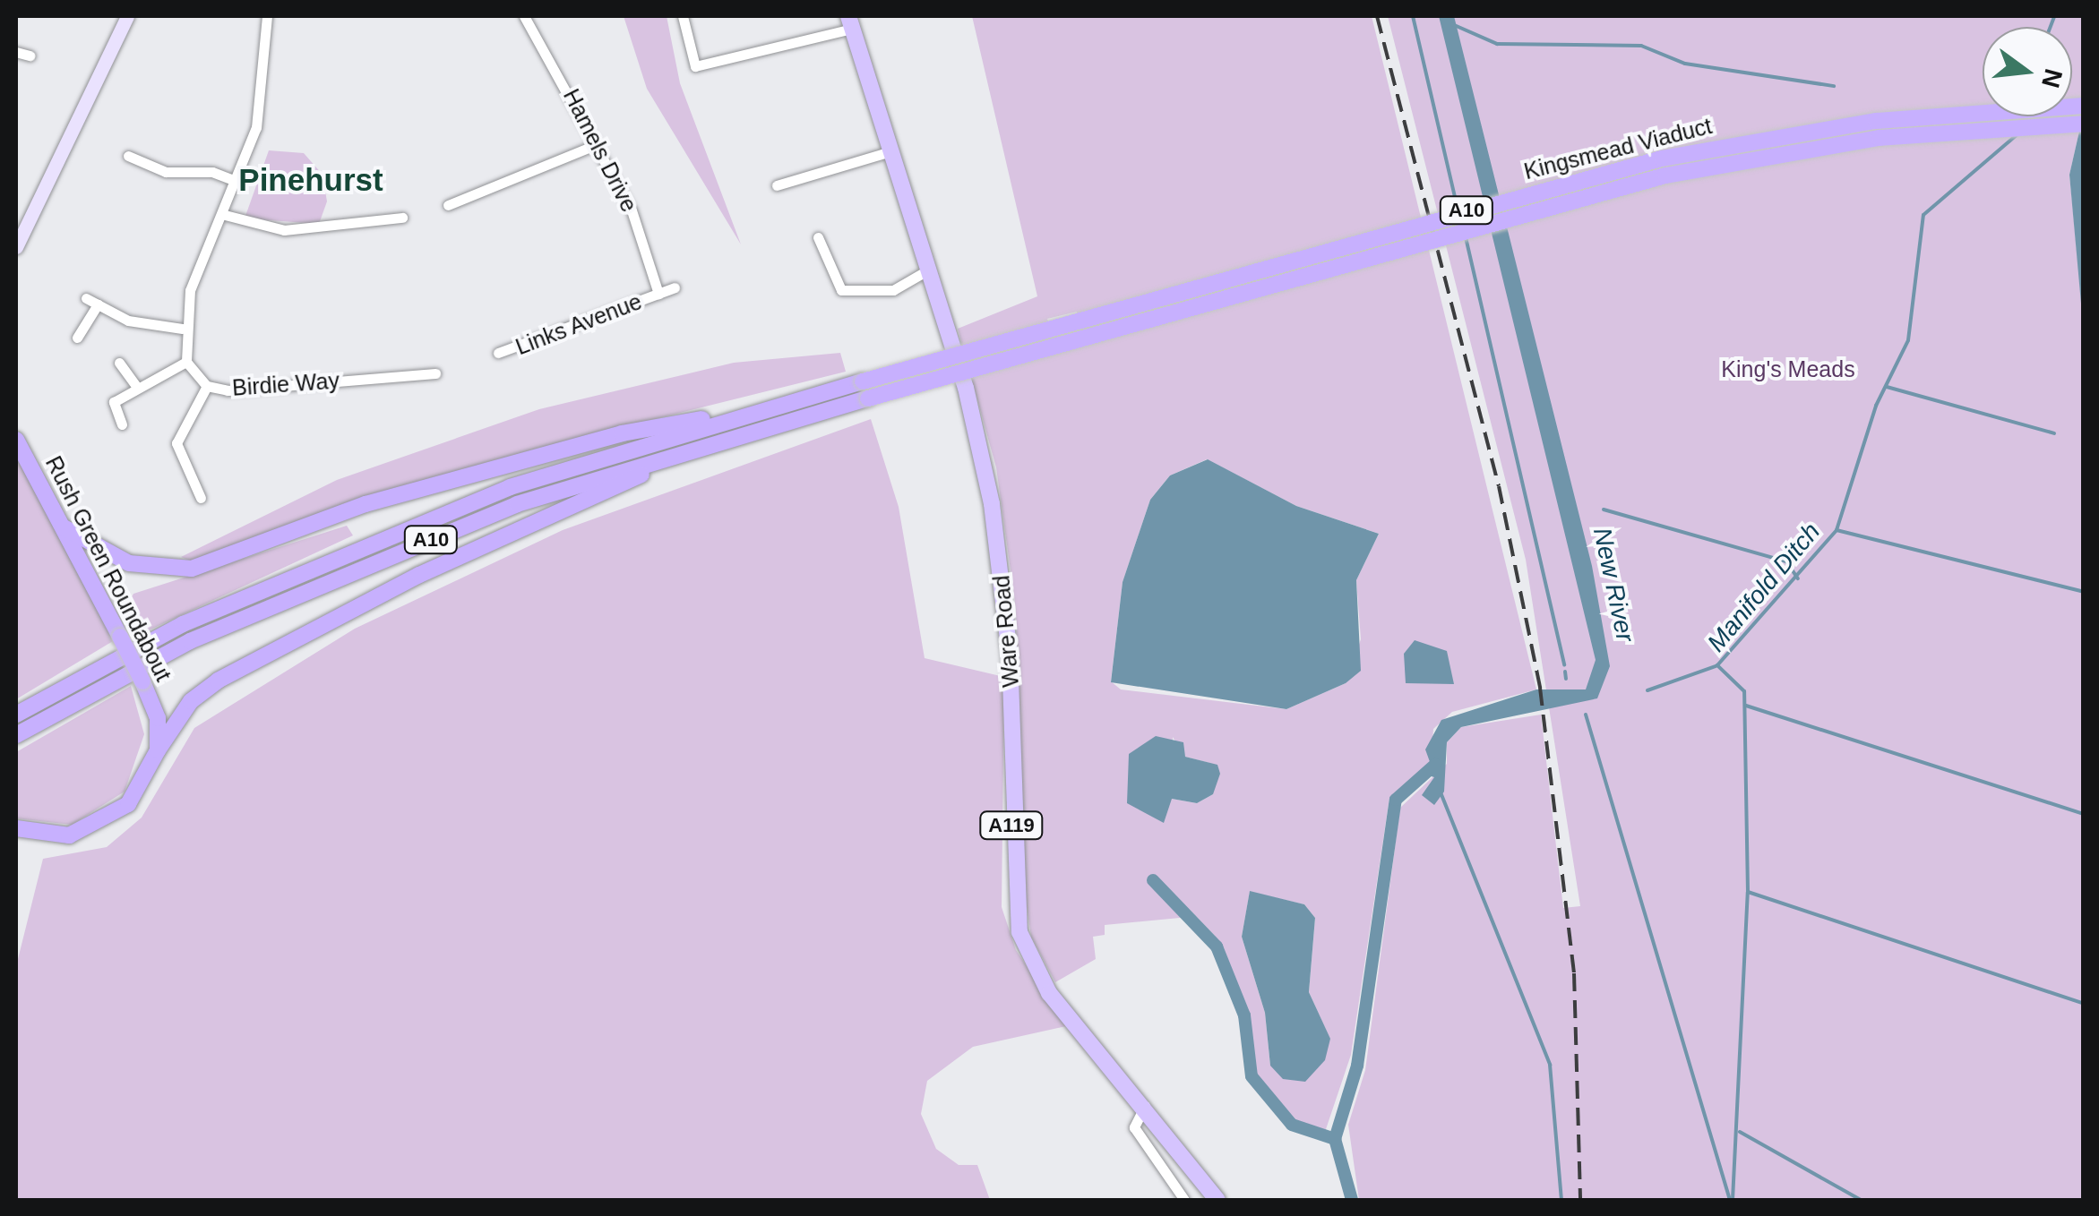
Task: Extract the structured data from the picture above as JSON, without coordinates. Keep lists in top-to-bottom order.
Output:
{
  "streets": {
    "highway": ["Kingsmead Viaduct", "A10", "Rush Green Roundabout"],
    "main road": ["Ware Road", "A119"],
    "street": ["Hamels Drive", "Links Avenue", "Birdie Way"]
  },
  "crossings": [
    ["Kingsmead Viaduct", "A10"],
    ["Hamels Drive", "Links Avenue"]
  ],
  "districts": ["Pinehurst"],
  "water": ["New River", "Manifold Ditch"],
  "parks": ["King's Meads"],
  "north": "right"
}
